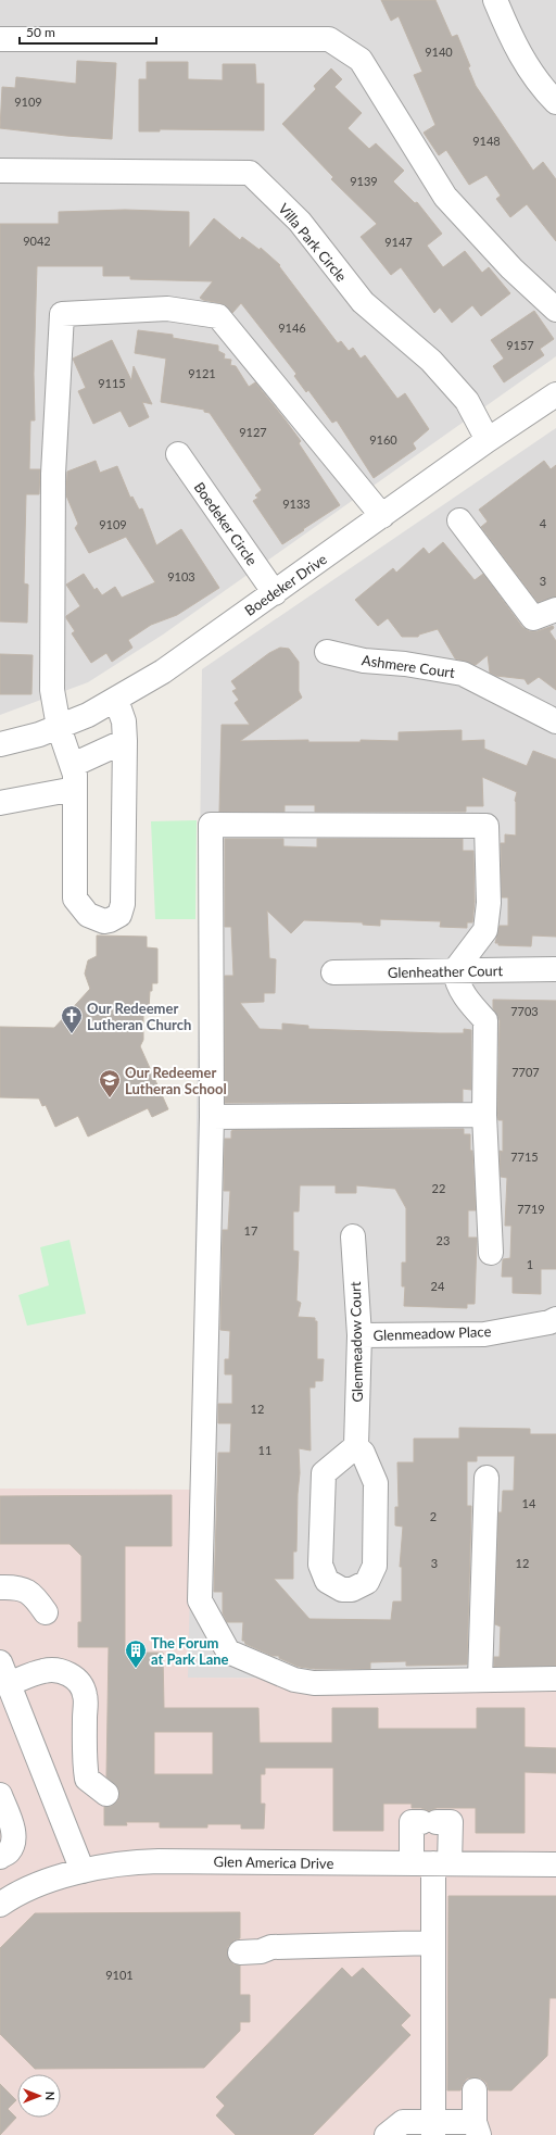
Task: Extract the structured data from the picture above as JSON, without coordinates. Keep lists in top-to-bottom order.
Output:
{
  "streets": {
    "street": [
      "Villa Park Circle",
      "Boedeker Circle",
      "Boedeker Drive",
      "Ashmere Court",
      "Glenheather Court",
      "Glenmeadow Place",
      "Glenmeadow Court",
      "Glen America Drive"
    ]
  },
  "crossings": [
    ["Villa Park Circle", "Boedeker Drive"],
    ["Boedeker Circle", "Boedeker Drive"],
    ["Glenmeadow Place", "Glenmeadow Court"]
  ],
  "places": {
    "church": ["Our Redeemer Lutheran Church"],
    "school or university": ["Our Redeemer Lutheran School"],
    "building": ["The Forum at Park Lane"]
  },
  "house_numbers": [
    "9140",
    "9109",
    "9148",
    "9139",
    "9042",
    "9147",
    "9146",
    "9157",
    "9121",
    "9115",
    "9127",
    "9160",
    "9133",
    "4",
    "9109",
    "9103",
    "3",
    "7703",
    "7707",
    "7715",
    "22",
    "7719",
    "17",
    "23",
    "1",
    "24",
    "12",
    "11",
    "14",
    "2",
    "3",
    "12",
    "9101"
  ],
  "scale_bar": "50 m",
  "north": "right"
}
